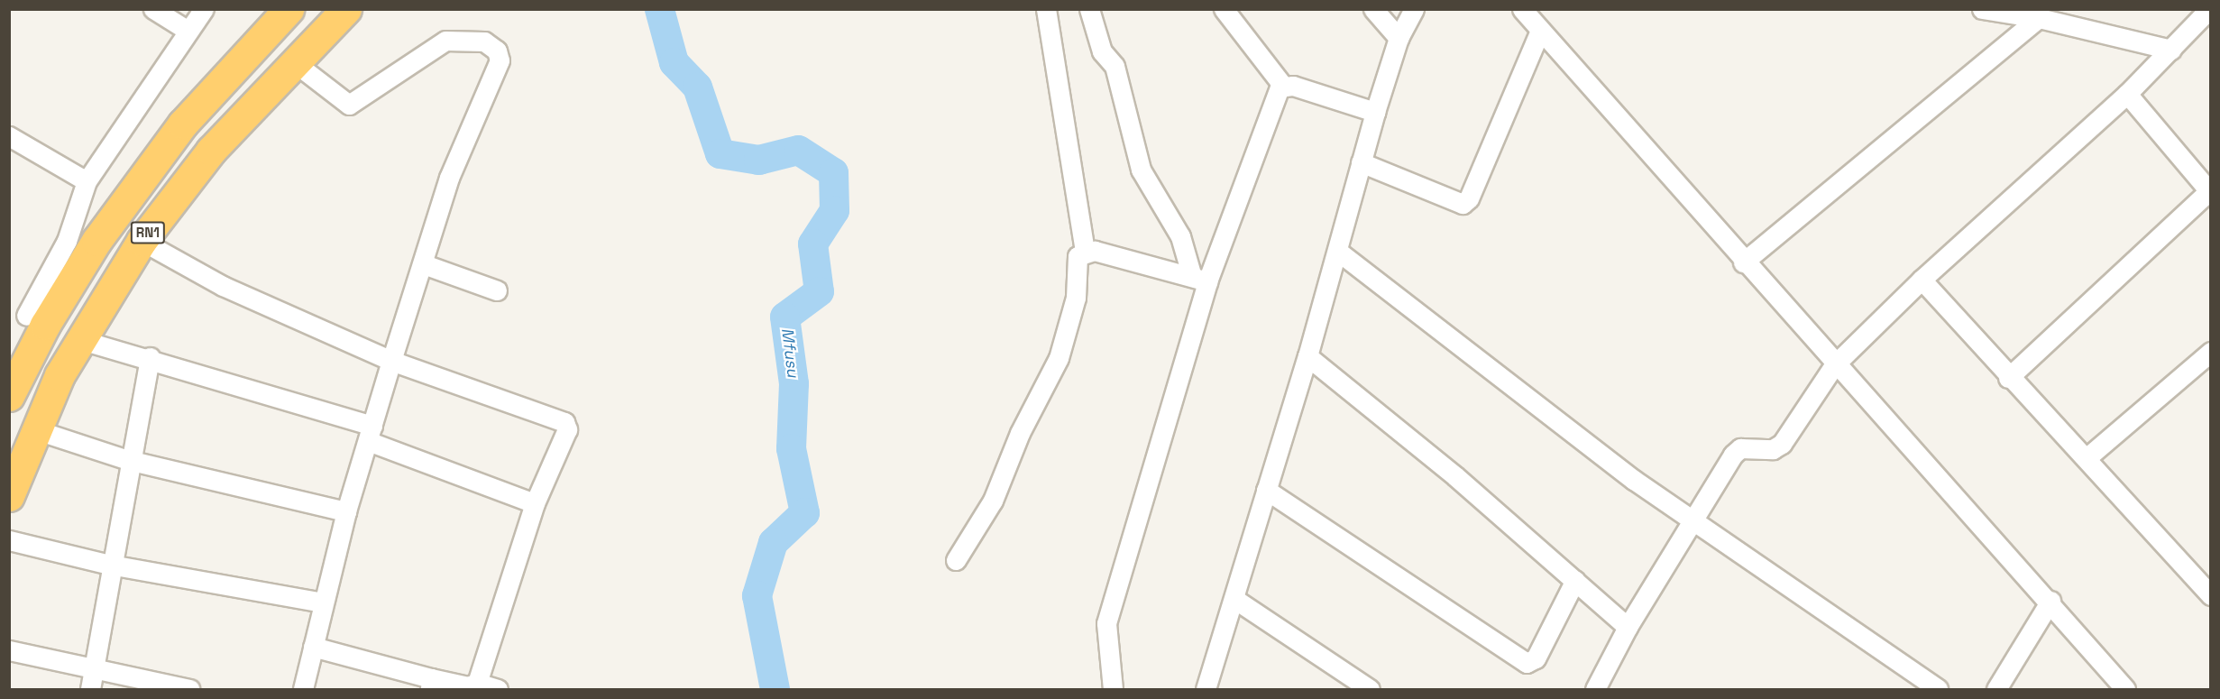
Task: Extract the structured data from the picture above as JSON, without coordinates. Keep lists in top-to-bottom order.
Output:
{
  "streets": {
    "highway": ["RN1"]
  },
  "water": ["Mfusu"]
}
